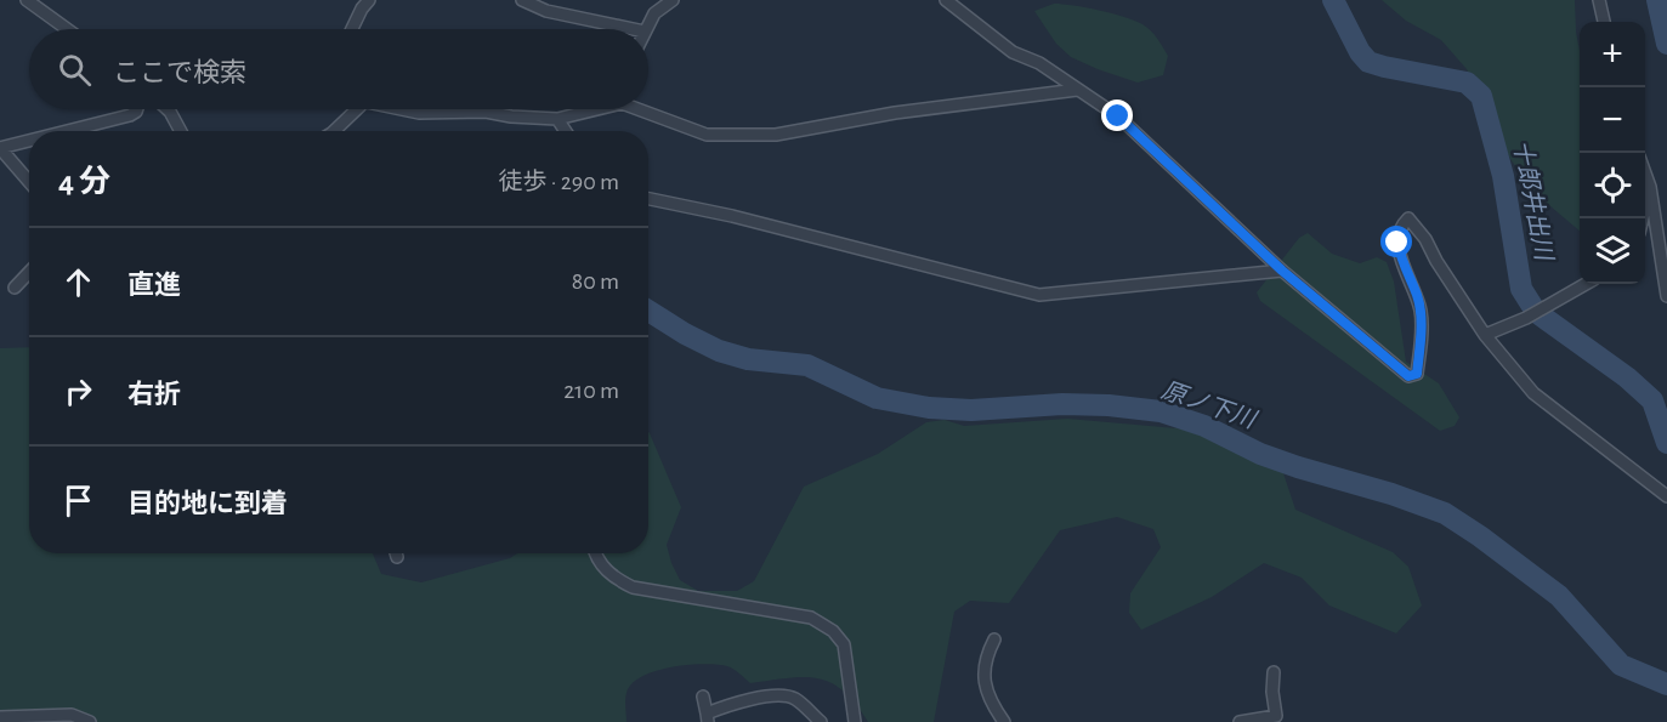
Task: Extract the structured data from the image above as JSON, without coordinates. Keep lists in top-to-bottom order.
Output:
{
  "water": ["十郎井出川", "原ノ下川"],
  "page": {
    "map_buttons": ["+", "−"],
    "search": "ここで検索",
    "heading": ["4 分", "徒歩 · 290 m"],
    "list": [
      ["直進", "80 m"],
      ["右折", "210 m"],
      "目的地に到着"
    ]
  }
}
